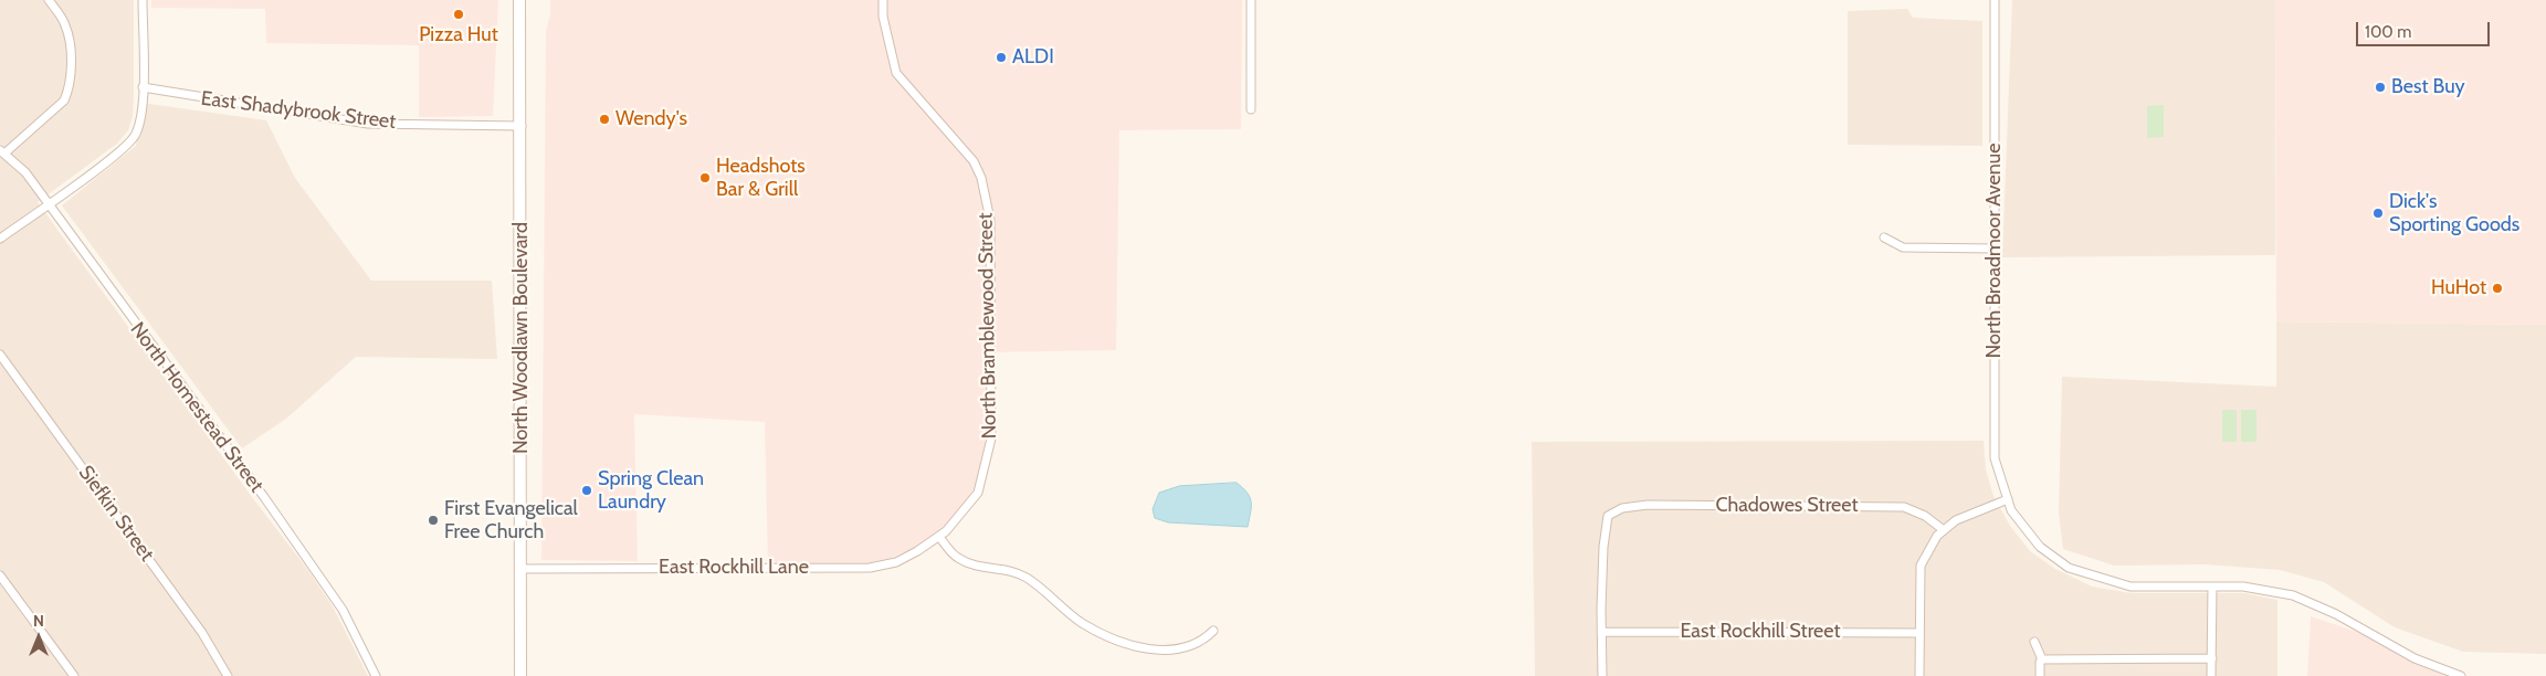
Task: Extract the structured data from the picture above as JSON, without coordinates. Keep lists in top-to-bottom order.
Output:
{
  "streets": {
    "main road": ["North Woodlawn Boulevard"],
    "street": [
      "East Shadybrook Street",
      "North Broadmoor Avenue",
      "North Bramblewood Street",
      "North Homestead Street",
      "Chadowes Street",
      "Siefkin Street",
      "East Rockhill Lane",
      "East Rockhill Street"
    ]
  },
  "crossings": [
    ["East Shadybrook Street", "North Woodlawn Boulevard"],
    ["North Bramblewood Street", "East Rockhill Lane"],
    ["North Woodlawn Boulevard", "East Rockhill Lane"],
    ["Chadowes Street", "East Rockhill Street"]
  ],
  "places": [
    "Pizza Hut",
    "ALDI",
    "Best Buy",
    "Wendy's",
    "Headshots Bar & Grill",
    "Dick's Sporting Goods",
    "HuHot",
    "Spring Clean Laundry",
    "First Evangelical Free Church"
  ],
  "scale_bar": "100 m",
  "north": "top"
}
